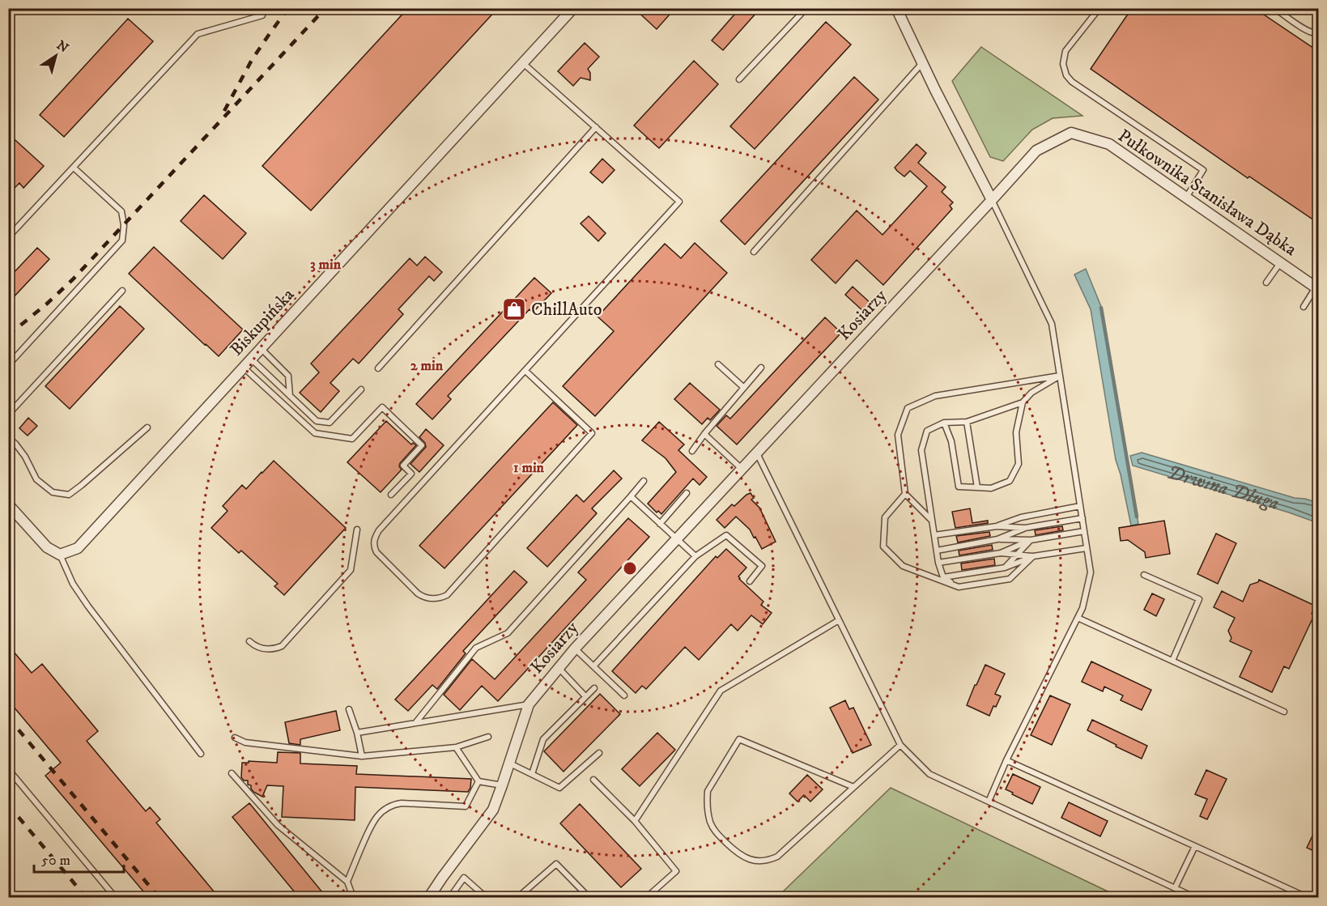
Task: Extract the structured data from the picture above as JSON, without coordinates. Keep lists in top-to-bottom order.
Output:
{
  "streets": {
    "street": ["Pułkownika Stanisława Dąbka", "Kosiarzy", "Biskupińska"]
  },
  "crossings": [
    ["Pułkownika Stanisława Dąbka", "Kosiarzy"]
  ],
  "water": ["Drwina Długa"],
  "places": {
    "shop": ["ChillAuto"]
  },
  "scale_bar": "50 m",
  "north": "top right",
  "rings": ["3 min", "2 min", "1 min"]
}
